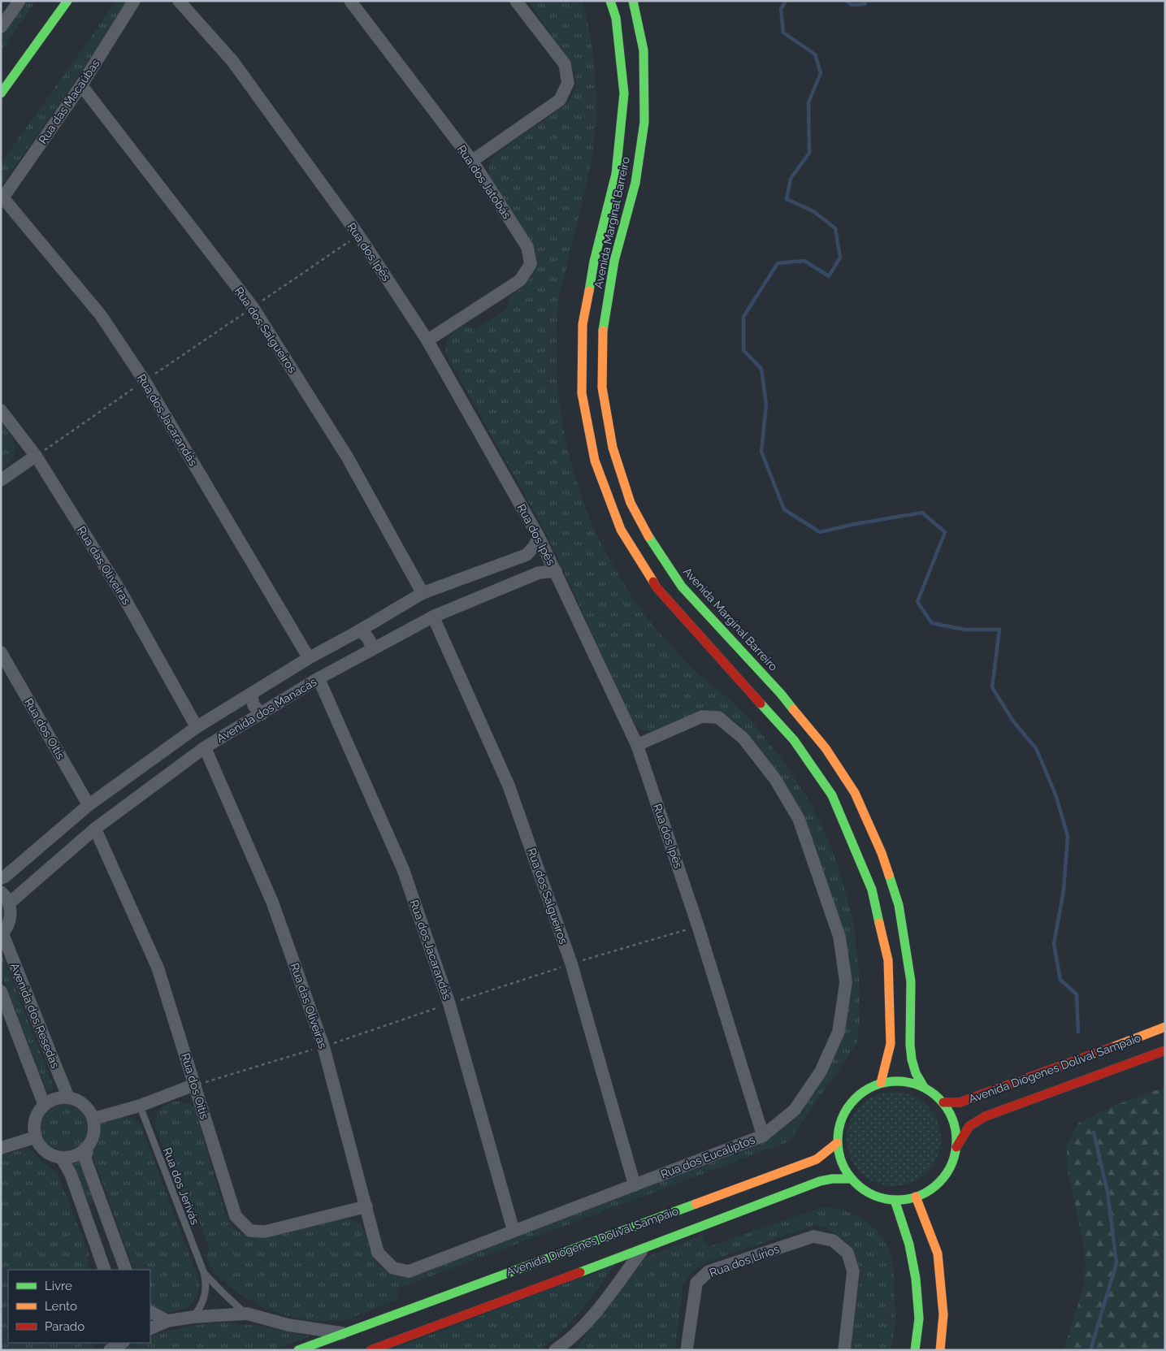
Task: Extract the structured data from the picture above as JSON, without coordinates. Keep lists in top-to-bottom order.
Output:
{
  "streets": {
    "street": [
      "Rua das Macaúbas",
      "Rua dos Jatobás",
      "Avenida Marginal Barreiro",
      "Rua dos Ipês",
      "Rua dos Salgueiros",
      "Rua dos Jacarandás",
      "Rua das Oliveiras",
      "Avenida dos Manacás",
      "Rua dos Oitis",
      "Avenida dos Resedas",
      "Avenida Diógenes Dolival Sampaio",
      "Rua dos Eucalíptos",
      "Rua dos Lírios"
    ],
    "lane": ["Rua dos Jerivás"]
  },
  "crossings": [
    ["Rua das Macaúbas", "Rua dos Salgueiros"],
    ["Rua das Macaúbas", "Rua dos Jacarandás"],
    ["Rua dos Jatobás", "Rua dos Ipês"],
    ["Avenida Marginal Barreiro", "Avenida Diógenes Dolival Sampaio"],
    ["Rua dos Ipês", "Avenida dos Manacás"],
    ["Rua dos Ipês", "Rua dos Eucalíptos"],
    ["Rua dos Salgueiros", "Avenida dos Manacás"],
    ["Rua dos Salgueiros", "Rua dos Eucalíptos"],
    ["Rua dos Jacarandás", "Avenida dos Manacás"],
    ["Rua dos Jacarandás", "Rua dos Eucalíptos"],
    ["Rua das Oliveiras", "Avenida dos Manacás"],
    ["Rua das Oliveiras", "Rua dos Oitis"],
    ["Rua das Oliveiras", "Rua dos Eucalíptos"],
    ["Avenida dos Manacás", "Rua dos Oitis"],
    ["Avenida Diógenes Dolival Sampaio", "Rua dos Jerivás"]
  ],
  "legend": ["Livre", "Lento", "Parado"]
}
